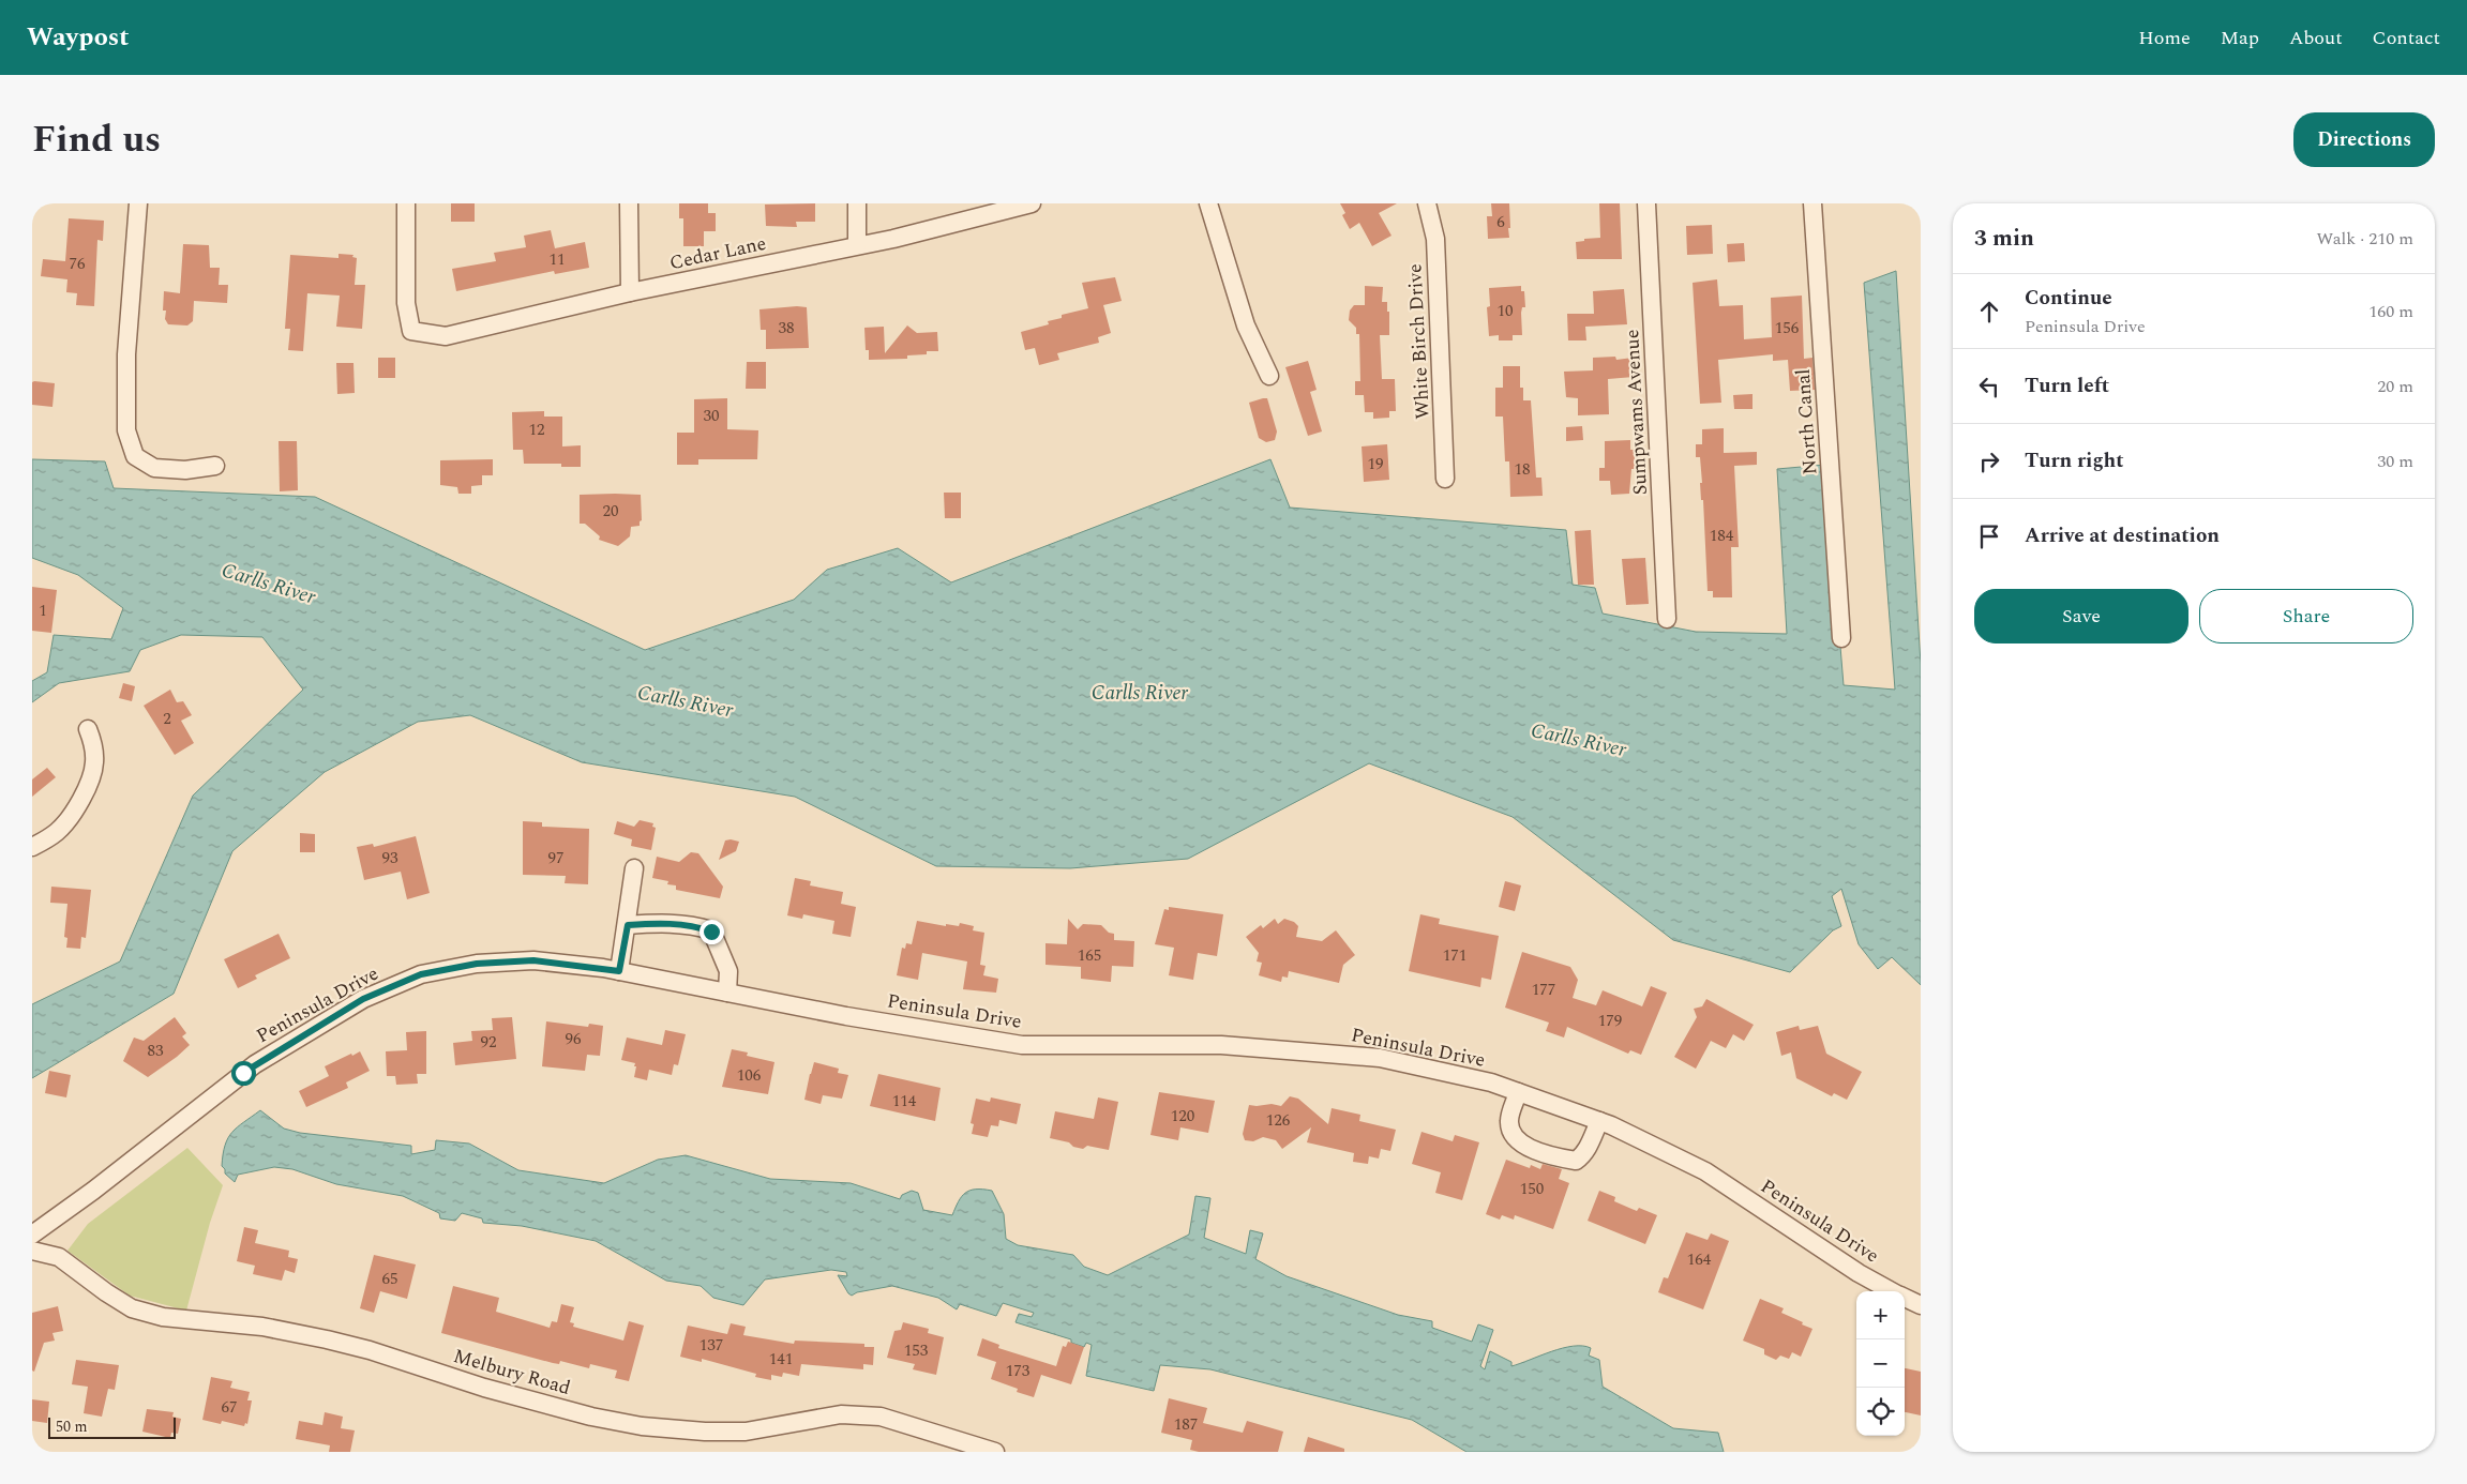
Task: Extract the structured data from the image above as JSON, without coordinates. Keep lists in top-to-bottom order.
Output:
{
  "streets": {
    "street": [
      "Cedar Lane",
      "White Birch Drive",
      "Sumpwams Avenue",
      "North Canal",
      "Peninsula Drive",
      "Melbury Road"
    ]
  },
  "water": ["Carlls River"],
  "house_numbers": [
    "6",
    "11",
    "76",
    "10",
    "38",
    "156",
    "30",
    "12",
    "19",
    "18",
    "20",
    "184",
    "1",
    "2",
    "93",
    "97",
    "165",
    "171",
    "177",
    "179",
    "96",
    "92",
    "83",
    "106",
    "114",
    "120",
    "126",
    "150",
    "164",
    "65",
    "137",
    "153",
    "141",
    "173",
    "67",
    "187"
  ],
  "scale_bar": "50 m",
  "page": {
    "header": "Waypost",
    "nav": [
      "Home",
      "Map",
      "About",
      "Contact"
    ],
    "title": "Find us",
    "buttons": [
      "Directions",
      ["Save", "Share"]
    ],
    "heading": ["3 min", "Walk · 210 m"],
    "list": [
      ["Continue", "Peninsula Drive", "160 m"],
      ["Turn left", "20 m"],
      ["Turn right", "30 m"],
      "Arrive at destination"
    ],
    "map_buttons": ["+", "−"],
    "scale": "50 m"
  }
}
